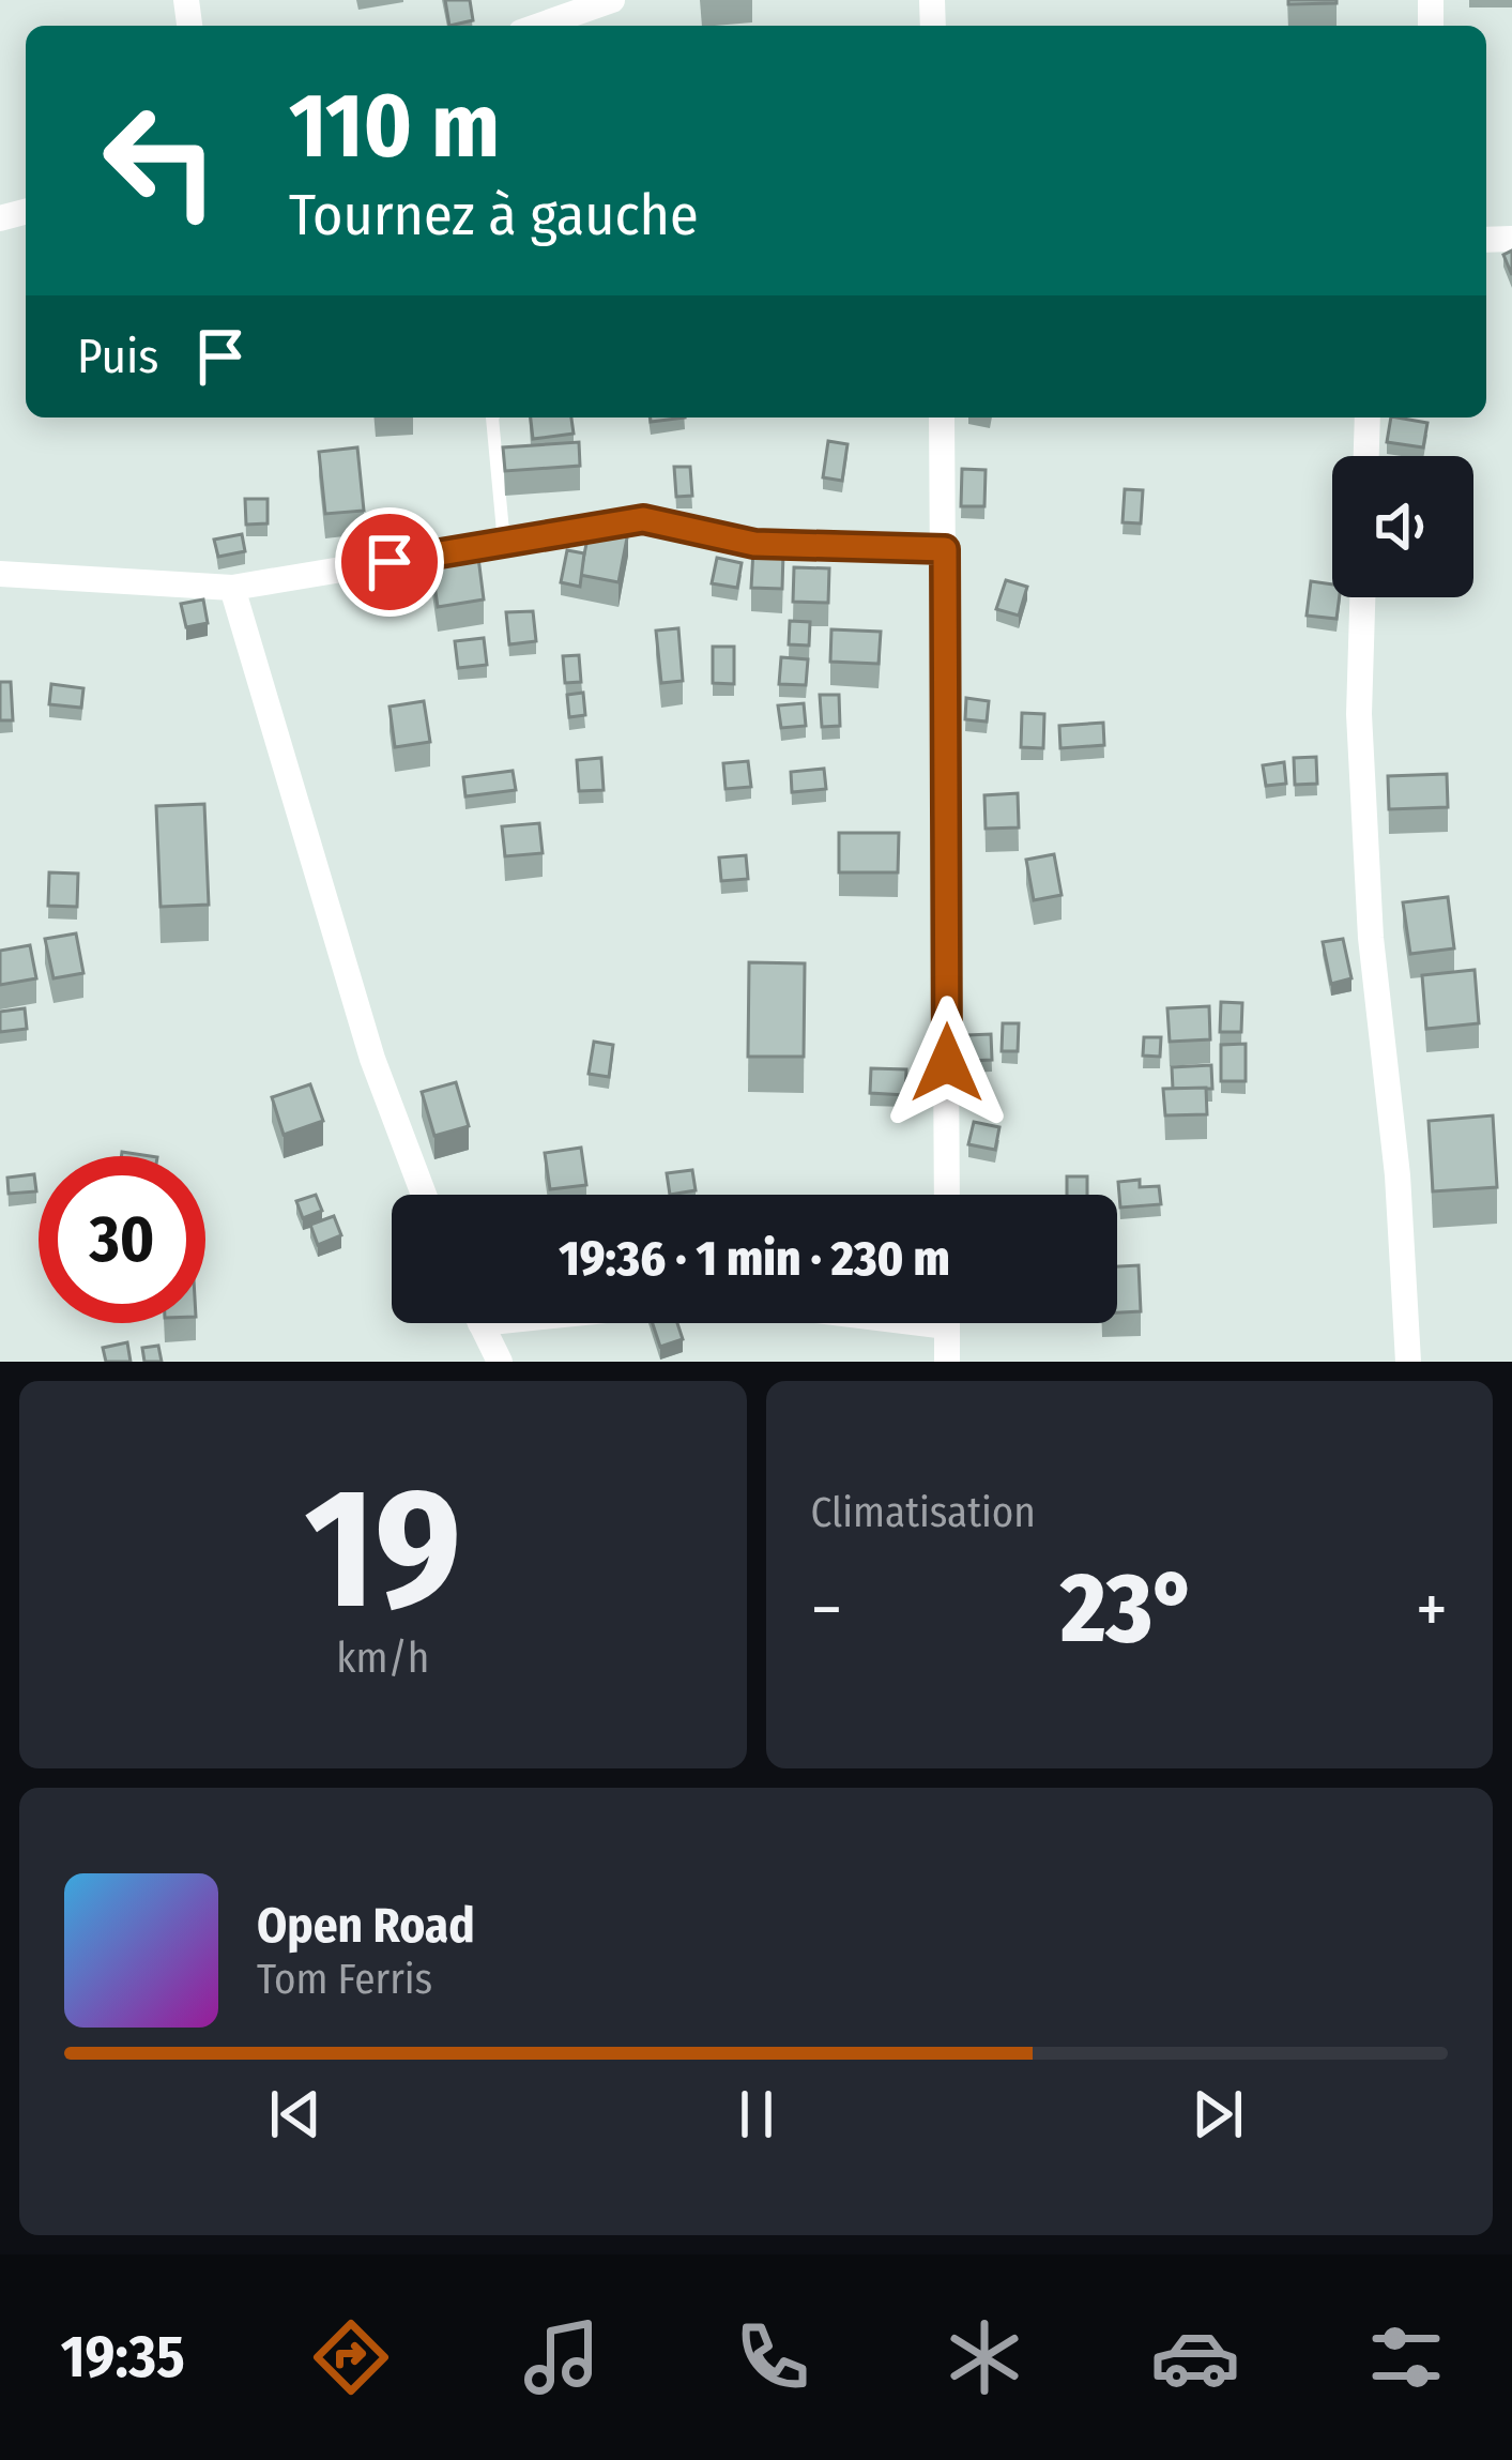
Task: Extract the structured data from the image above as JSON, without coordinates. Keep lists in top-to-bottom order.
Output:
{
  "page": {
    "turn": ["110 m", "Tournez à gauche"],
    "then": "Puis",
    "limit": "30",
    "trip": "19:36 · 1 min · 230 m",
    "tile": [
      ["19", "km/h"],
      "Climatisation"
    ],
    "heat": ["−", "23°", "+"],
    "song": ["Open Road", "Tom Ferris"],
    "tabs": "19:35"
  }
}
